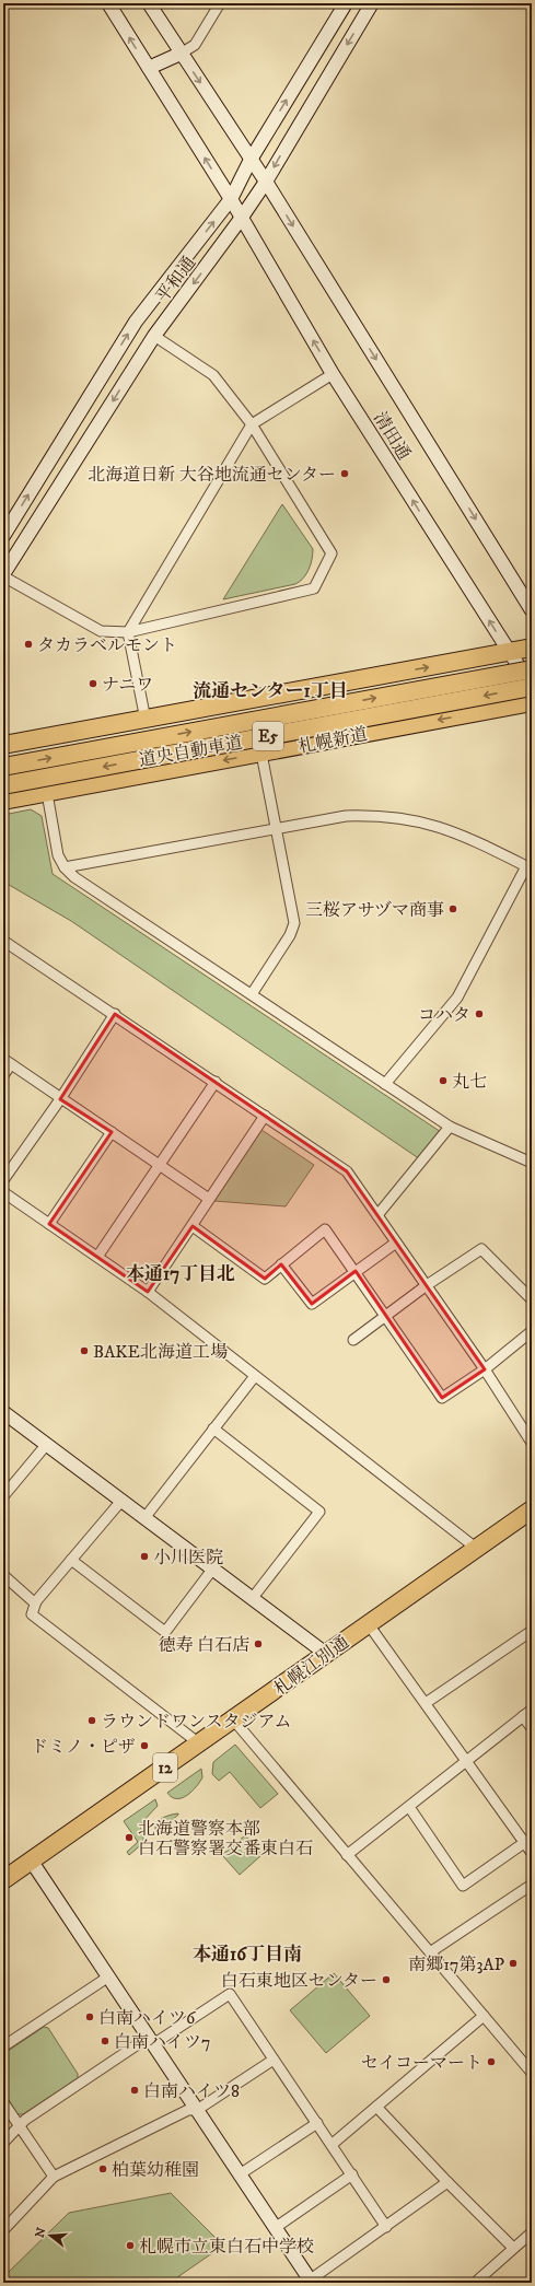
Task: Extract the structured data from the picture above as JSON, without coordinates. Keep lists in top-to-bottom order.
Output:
{
  "streets": {
    "highway": [
      "E5",
      "札幌新道",
      "道央自動車道",
      "札幌江別通",
      "12"
    ],
    "street": ["平和通", "清田通"]
  },
  "crossings": [
    ["平和通", "清田通"],
    ["清田通", "道央自動車道"]
  ],
  "districts": ["流通センター1丁目", "本通17丁目北", "本通16丁目南"],
  "places": [
    "北海道日新 大谷地流通センター",
    "タカラベルモント",
    "ナニワ",
    "三桜アサヅマ商事",
    "コハタ",
    "丸七",
    "BAKE北海道工場",
    "小川医院",
    "徳寿 白石店",
    "ラウンドワンスタジアム",
    "ドミノ・ピザ",
    "北海道警察本部 白石警察署交番東白石",
    "南郷17第3AP",
    "白石東地区センター",
    "白南ハイツ6",
    "白南ハイツ7",
    "セイコーマート",
    "白南ハイツ8",
    "柏葉幼稚園",
    "札幌市立東白石中学校"
  ],
  "north": "left"
}
